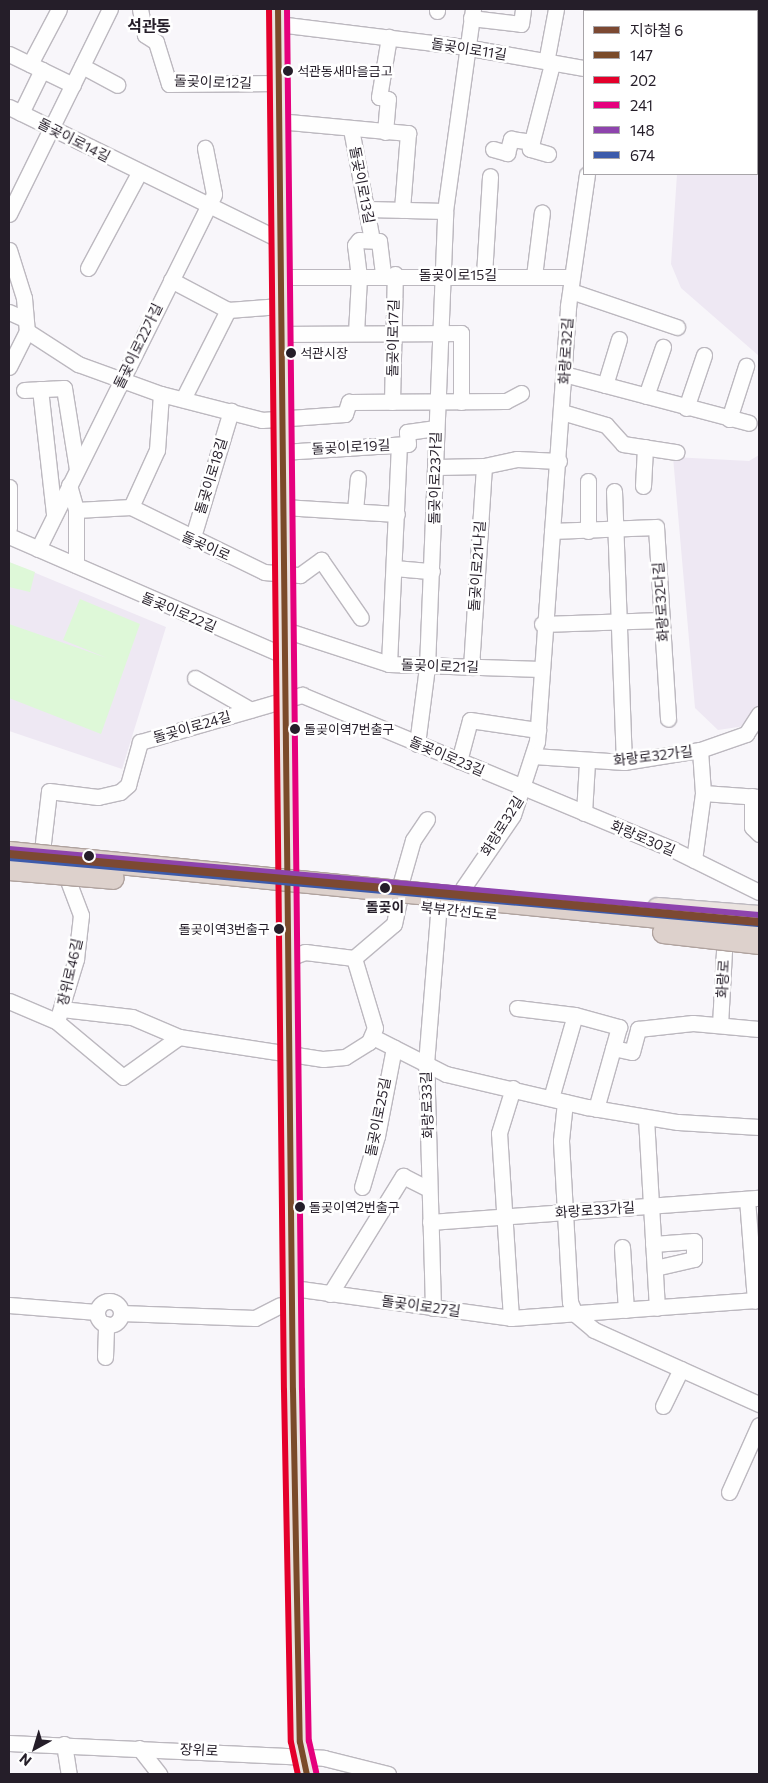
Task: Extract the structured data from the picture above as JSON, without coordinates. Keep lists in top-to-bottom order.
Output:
{
  "streets": {
    "highway": ["북부간선도로"],
    "street": [
      "돌곶이로11길",
      "돌곶이로12길",
      "돌곶이로14길",
      "돌곶이로13길",
      "돌곶이로15길",
      "돌곶이로17길",
      "돌곶이로22가길",
      "화랑로32길",
      "돌곶이로19길",
      "돌곶이로18길",
      "돌곶이로23가길",
      "돌곶이로",
      "돌곶이로21나길",
      "화랑로32다길",
      "돌곶이로22길",
      "돌곶이로21길",
      "돌곶이로24길",
      "돌곶이로23길",
      "화랑로32가길",
      "화랑로30길",
      "장위로46길",
      "화랑로",
      "화랑로33길",
      "돌곶이로25길",
      "화랑로33가길",
      "돌곶이로27길",
      "장위로"
    ]
  },
  "crossings": [
    ["돌곶이로11길", "돌곶이로23가길"],
    ["돌곶이로14길", "돌곶이로22가길"],
    ["돌곶이로15길", "돌곶이로17길"],
    ["돌곶이로15길", "화랑로32길"],
    ["돌곶이로15길", "돌곶이로23가길"],
    ["돌곶이로22가길", "돌곶이로22길"],
    ["화랑로32길", "화랑로32다길"],
    ["화랑로32길", "돌곶이로21길"],
    ["화랑로32길", "돌곶이로23길"],
    ["화랑로32길", "화랑로32가길"],
    ["화랑로32길", "화랑로30길"],
    ["돌곶이로19길", "돌곶이로23가길"],
    ["돌곶이로18길", "돌곶이로"],
    ["돌곶이로23가길", "돌곶이로21길"],
    ["돌곶이로23가길", "돌곶이로23길"],
    ["돌곶이로21나길", "돌곶이로21길"],
    ["돌곶이로24길", "돌곶이로23길"],
    ["돌곶이로23길", "화랑로30길"],
    ["화랑로33길", "화랑로33가길"],
    ["화랑로33길", "돌곶이로27길"],
    ["화랑로33가길", "돌곶이로27길"]
  ],
  "districts": ["석관동"],
  "places": [
    "석관동새마을금고",
    "석관시장",
    "돌곶이역7번출구",
    "돌곶이",
    "돌곶이역3번출구",
    "돌곶이역2번출구"
  ],
  "lines": [
    "transit line 147",
    "transit line 202",
    "transit line 241",
    "transit line 148",
    "metro line 6",
    "transit line 674"
  ],
  "legend": [
    "지하철 6",
    "147",
    "202",
    "241",
    "148",
    "674"
  ],
  "north": "bottom left"
}
